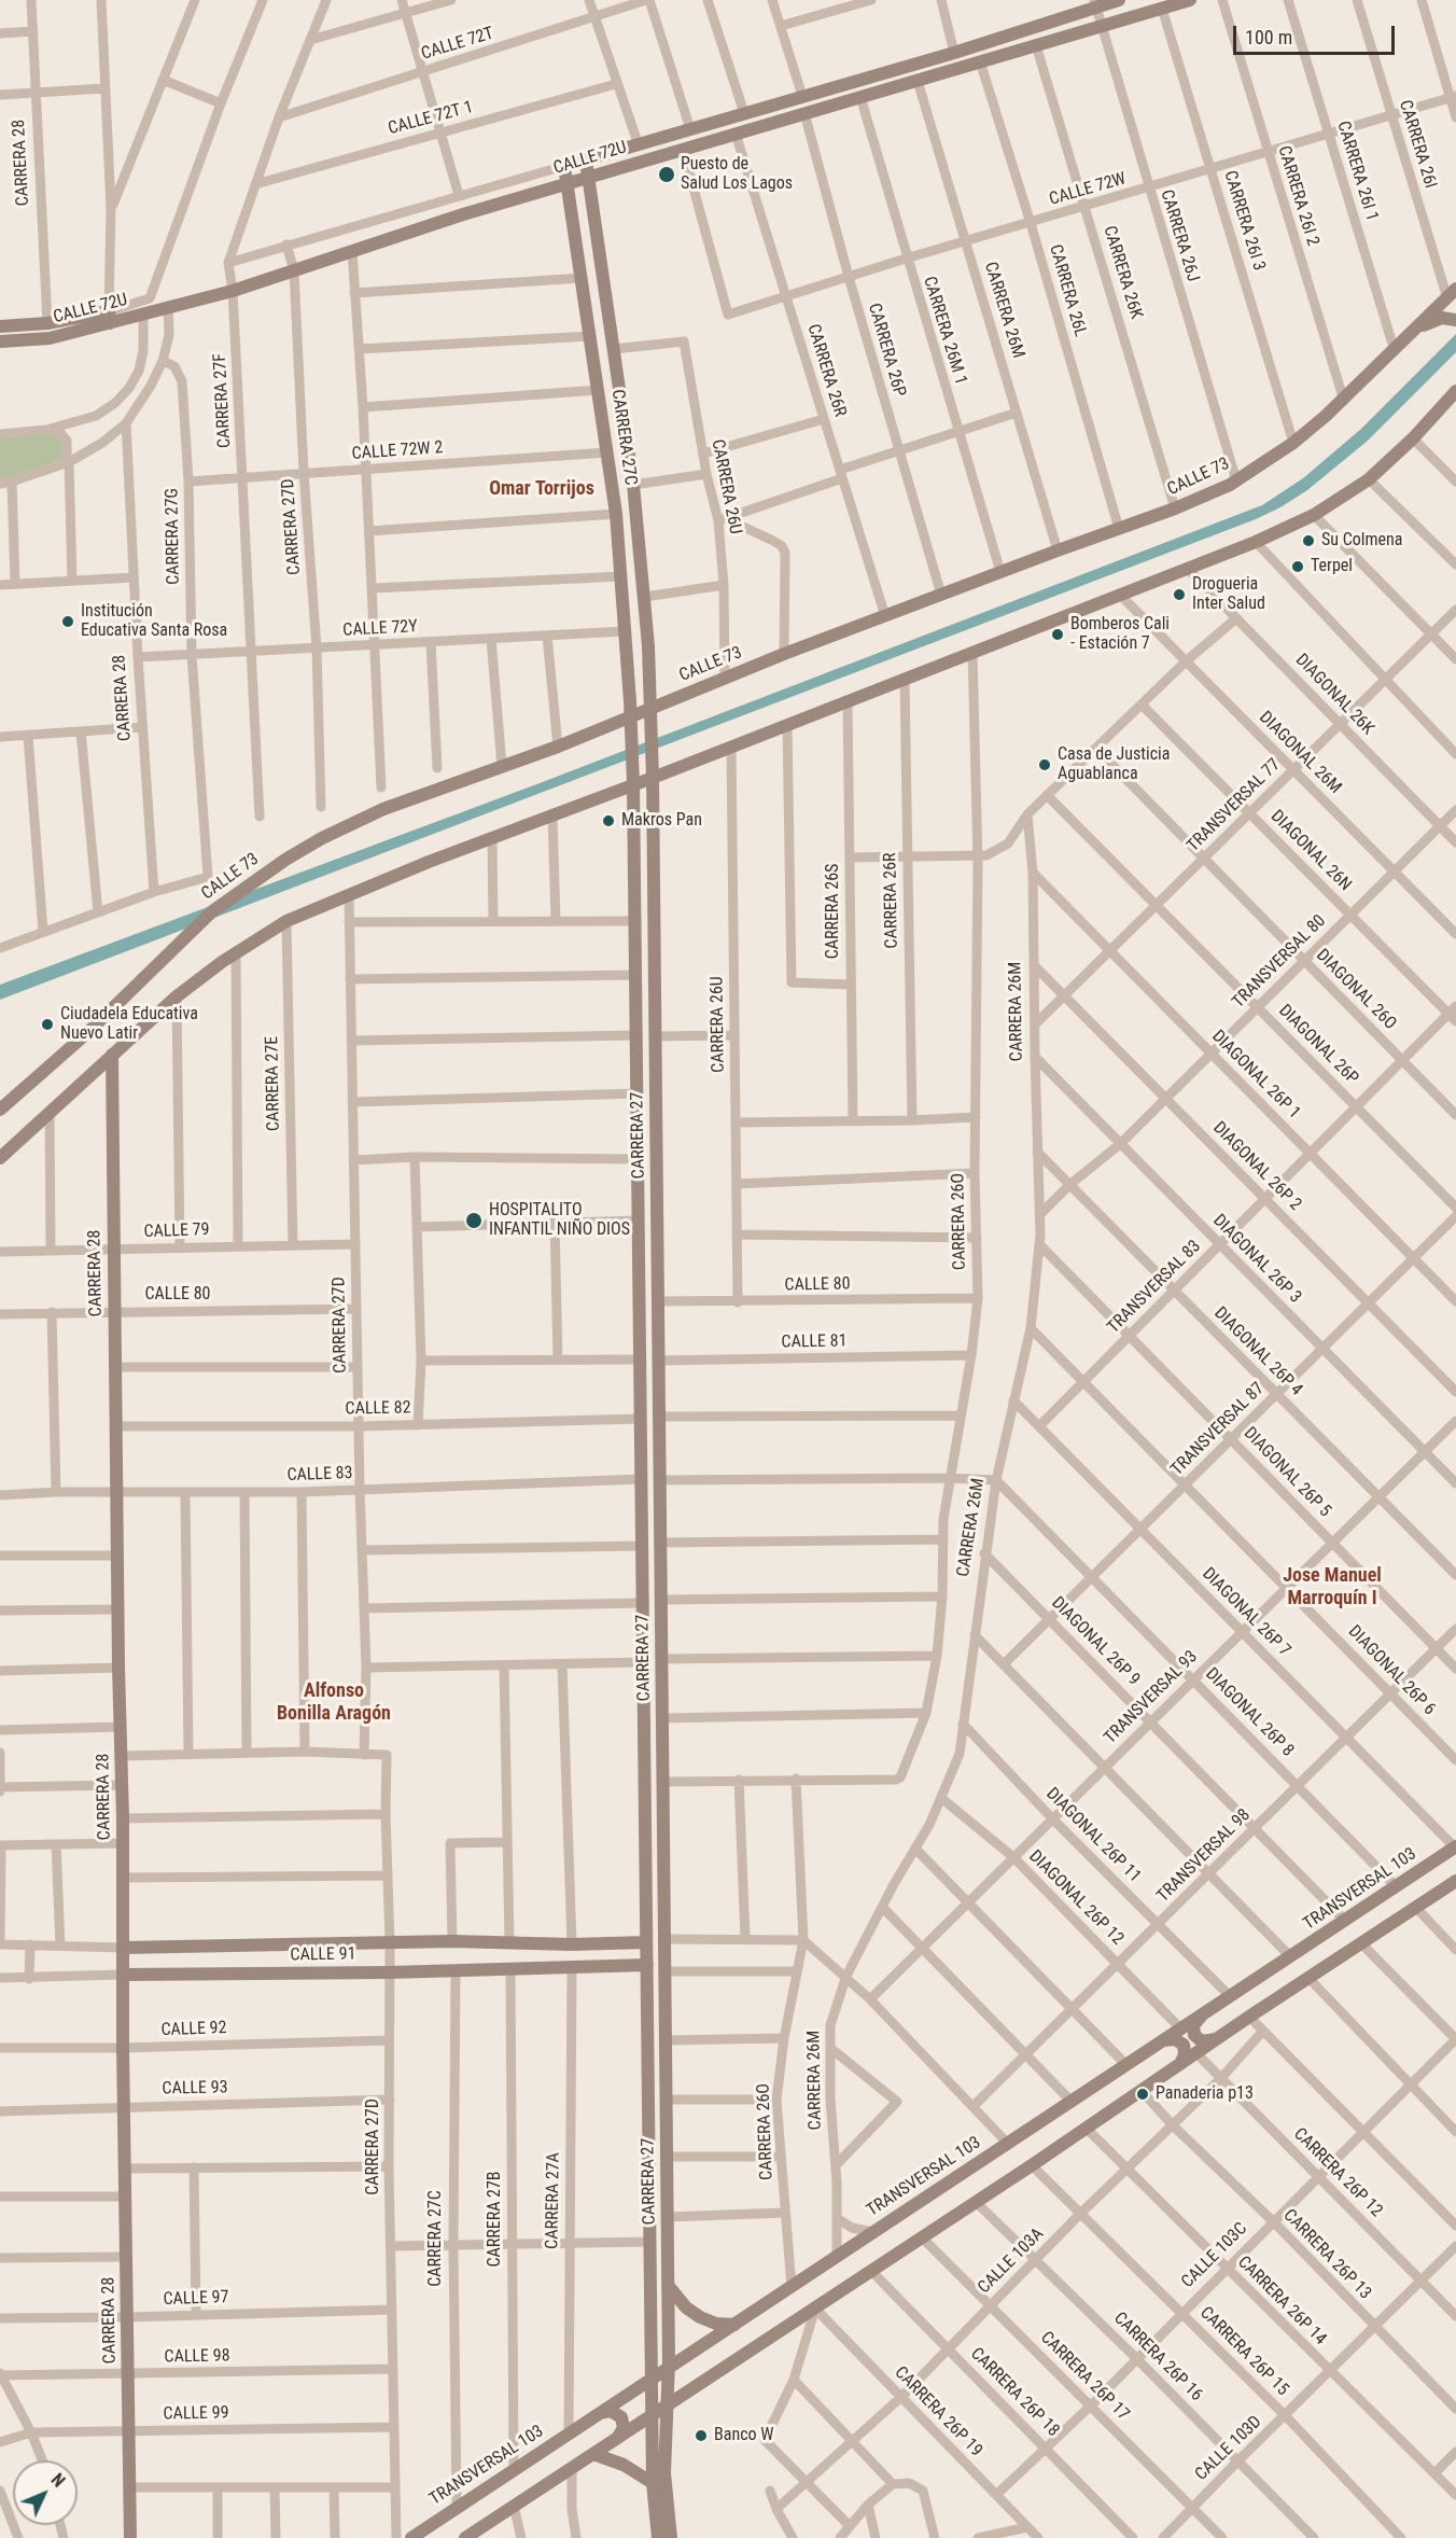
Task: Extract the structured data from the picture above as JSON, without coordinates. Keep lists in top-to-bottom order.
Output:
{
  "streets": {
    "street": [
      "CALLE 72T",
      "CALLE 72T 1",
      "CARRERA 26I",
      "CALLE 72U",
      "CARRERA 28",
      "CARRERA 26I 1",
      "CALLE 72W",
      "CARRERA 26I 2",
      "CARRERA 26I 3",
      "CARRERA 26J",
      "CARRERA 26K",
      "CARRERA 26L",
      "CARRERA 26M",
      "CARRERA 26M 1",
      "CARRERA 26P",
      "CARRERA 26R",
      "CARRERA 27F",
      "CARRERA 27C",
      "CALLE 72W 2",
      "CALLE 73",
      "CARRERA 26U",
      "CARRERA 27D",
      "CARRERA 27G",
      "CALLE 72Y",
      "DIAGONAL 26K",
      "DIAGONAL 26M",
      "TRANSVERSAL 77",
      "DIAGONAL 26N",
      "CARRERA 26S",
      "TRANSVERSAL 80",
      "DIAGONAL 26O",
      "DIAGONAL 26P",
      "DIAGONAL 26P 1",
      "CARRERA 27E",
      "CARRERA 27",
      "DIAGONAL 26P 2",
      "CARRERA 26O",
      "CALLE 79",
      "DIAGONAL 26P 3",
      "CALLE 80",
      "TRANSVERSAL 83",
      "CALLE 81",
      "DIAGONAL 26P 4",
      "CALLE 82",
      "TRANSVERSAL 87",
      "DIAGONAL 26P 5",
      "CALLE 83",
      "DIAGONAL 26P 7",
      "DIAGONAL 26P 9",
      "DIAGONAL 26P 6",
      "TRANSVERSAL 93",
      "DIAGONAL 26P 8",
      "DIAGONAL 26P 11",
      "TRANSVERSAL 98",
      "TRANSVERSAL 103",
      "DIAGONAL 26P 12",
      "CALLE 91",
      "CALLE 92",
      "CALLE 93",
      "CARRERA 26P 12",
      "CARRERA 27A",
      "CARRERA 27B",
      "CARRERA 26P 13",
      "CALLE 103C",
      "CALLE 103A",
      "CALLE 97",
      "CARRERA 26P 14",
      "CARRERA 26P 15",
      "CALLE 98",
      "CARRERA 26P 16",
      "CARRERA 26P 17",
      "CARRERA 26P 18",
      "CARRERA 26P 19",
      "CALLE 99",
      "CALLE 103D"
    ]
  },
  "crossings": [
    ["CALLE 72T", "CARRERA 27F"],
    ["CALLE 72T 1", "CARRERA 27F"],
    ["CARRERA 26I", "CALLE 72W"],
    ["CARRERA 26I", "CALLE 73"],
    ["CALLE 72U", "CARRERA 28"],
    ["CALLE 72U", "CALLE 72W"],
    ["CALLE 72U", "CARRERA 26I 3"],
    ["CALLE 72U", "CARRERA 26J"],
    ["CALLE 72U", "CARRERA 26K"],
    ["CALLE 72U", "CARRERA 26L"],
    ["CALLE 72U", "CARRERA 26M"],
    ["CALLE 72U", "CARRERA 26M 1"],
    ["CALLE 72U", "CARRERA 26P"],
    ["CALLE 72U", "CARRERA 26R"],
    ["CALLE 72U", "CARRERA 27F"],
    ["CALLE 72U", "CARRERA 27C"],
    ["CALLE 72U", "CARRERA 27D"],
    ["CARRERA 28", "CARRERA 27G"],
    ["CARRERA 28", "CALLE 72Y"],
    ["CARRERA 28", "CALLE 79"],
    ["CARRERA 28", "CALLE 80"],
    ["CARRERA 28", "CALLE 82"],
    ["CARRERA 28", "CALLE 83"],
    ["CARRERA 28", "CALLE 91"],
    ["CARRERA 28", "CALLE 92"],
    ["CARRERA 28", "CALLE 93"],
    ["CARRERA 28", "CALLE 97"],
    ["CARRERA 28", "CALLE 98"],
    ["CARRERA 28", "CALLE 99"],
    ["CARRERA 26I 1", "CALLE 72W"],
    ["CARRERA 26I 1", "CALLE 73"],
    ["CALLE 72W", "CARRERA 26I 2"],
    ["CALLE 72W", "CARRERA 26I 3"],
    ["CALLE 72W", "CARRERA 26J"],
    ["CALLE 72W", "CARRERA 26K"],
    ["CALLE 72W", "CARRERA 26L"],
    ["CALLE 72W", "CARRERA 26M"],
    ["CALLE 72W", "CARRERA 26M 1"],
    ["CALLE 72W", "CARRERA 26P"],
    ["CALLE 72W", "CARRERA 26R"],
    ["CARRERA 26I 2", "CALLE 73"],
    ["CARRERA 26I 3", "CALLE 73"],
    ["CARRERA 26J", "CALLE 73"],
    ["CARRERA 26K", "CALLE 73"],
    ["CARRERA 26L", "CALLE 73"],
    ["CARRERA 26M", "CALLE 73"],
    ["CARRERA 26M", "TRANSVERSAL 77"],
    ["CARRERA 26M", "TRANSVERSAL 80"],
    ["CARRERA 26M", "DIAGONAL 26P 1"],
    ["CARRERA 26M", "DIAGONAL 26P 2"],
    ["CARRERA 26M", "DIAGONAL 26P 3"],
    ["CARRERA 26M", "DIAGONAL 26P 4"],
    ["CARRERA 26M", "DIAGONAL 26P 5"],
    ["CARRERA 26M", "DIAGONAL 26P 7"],
    ["CARRERA 26M", "DIAGONAL 26P 9"],
    ["CARRERA 26M", "DIAGONAL 26P 6"],
    ["CARRERA 26M", "DIAGONAL 26P 8"],
    ["CARRERA 26M", "DIAGONAL 26P 11"],
    ["CARRERA 26M", "TRANSVERSAL 103"],
    ["CARRERA 26M", "DIAGONAL 26P 12"],
    ["CARRERA 26M 1", "CALLE 73"],
    ["CARRERA 26P", "CALLE 73"],
    ["CARRERA 26R", "CALLE 73"],
    ["CARRERA 27F", "CALLE 72W 2"],
    ["CARRERA 27F", "CALLE 72Y"],
    ["CARRERA 27C", "CALLE 72W 2"],
    ["CARRERA 27C", "CALLE 73"],
    ["CARRERA 27C", "CARRERA 26U"],
    ["CARRERA 27C", "CALLE 72Y"],
    ["CARRERA 27C", "TRANSVERSAL 103"],
    ["CARRERA 27C", "CALLE 91"],
    ["CALLE 72W 2", "CARRERA 27D"],
    ["CALLE 72W 2", "CARRERA 27G"],
    ["CALLE 73", "CARRERA 26U"],
    ["CARRERA 26U", "CALLE 80"],
    ["CARRERA 27D", "CALLE 72Y"],
    ["CARRERA 27D", "CALLE 79"],
    ["CARRERA 27D", "CALLE 80"],
    ["CARRERA 27D", "CALLE 82"],
    ["CARRERA 27D", "CALLE 83"],
    ["CARRERA 27D", "CALLE 91"],
    ["CARRERA 27D", "CALLE 92"],
    ["CARRERA 27D", "CALLE 93"],
    ["CARRERA 27D", "CALLE 97"],
    ["CARRERA 27D", "CALLE 98"],
    ["CARRERA 27D", "CALLE 99"],
    ["CARRERA 27G", "CALLE 72Y"],
    ["DIAGONAL 26K", "TRANSVERSAL 77"],
    ["DIAGONAL 26K", "TRANSVERSAL 80"],
    ["DIAGONAL 26M", "TRANSVERSAL 77"],
    ["DIAGONAL 26M", "TRANSVERSAL 80"],
    ["TRANSVERSAL 77", "DIAGONAL 26N"],
    ["TRANSVERSAL 77", "DIAGONAL 26O"],
    ["TRANSVERSAL 77", "DIAGONAL 26P"],
    ["TRANSVERSAL 77", "DIAGONAL 26P 1"],
    ["TRANSVERSAL 77", "DIAGONAL 26P 2"],
    ["DIAGONAL 26N", "TRANSVERSAL 80"],
    ["DIAGONAL 26N", "TRANSVERSAL 83"],
    ["TRANSVERSAL 80", "DIAGONAL 26O"],
    ["TRANSVERSAL 80", "DIAGONAL 26P"],
    ["TRANSVERSAL 80", "DIAGONAL 26P 1"],
    ["TRANSVERSAL 80", "DIAGONAL 26P 2"],
    ["TRANSVERSAL 80", "DIAGONAL 26P 3"],
    ["TRANSVERSAL 80", "DIAGONAL 26P 4"],
    ["DIAGONAL 26O", "TRANSVERSAL 83"],
    ["DIAGONAL 26P", "TRANSVERSAL 83"],
    ["DIAGONAL 26P 1", "TRANSVERSAL 83"],
    ["DIAGONAL 26P 1", "TRANSVERSAL 87"],
    ["CARRERA 27E", "CALLE 79"],
    ["CARRERA 27", "CARRERA 26O"],
    ["CARRERA 27", "CALLE 80"],
    ["CARRERA 27", "CALLE 81"],
    ["CARRERA 27", "CALLE 82"],
    ["CARRERA 27", "CALLE 83"],
    ["CARRERA 27", "TRANSVERSAL 103"],
    ["CARRERA 27", "CALLE 91"],
    ["DIAGONAL 26P 2", "TRANSVERSAL 83"],
    ["DIAGONAL 26P 2", "TRANSVERSAL 87"],
    ["CARRERA 26O", "CALLE 80"],
    ["CARRERA 26O", "CALLE 81"],
    ["CARRERA 26O", "TRANSVERSAL 103"],
    ["DIAGONAL 26P 3", "TRANSVERSAL 83"],
    ["DIAGONAL 26P 3", "TRANSVERSAL 87"],
    ["DIAGONAL 26P 3", "TRANSVERSAL 93"],
    ["TRANSVERSAL 83", "DIAGONAL 26P 4"],
    ["TRANSVERSAL 83", "DIAGONAL 26P 5"],
    ["TRANSVERSAL 83", "DIAGONAL 26P 7"],
    ["TRANSVERSAL 83", "DIAGONAL 26P 6"],
    ["DIAGONAL 26P 4", "TRANSVERSAL 87"],
    ["DIAGONAL 26P 4", "TRANSVERSAL 93"],
    ["TRANSVERSAL 87", "DIAGONAL 26P 5"],
    ["TRANSVERSAL 87", "DIAGONAL 26P 7"],
    ["TRANSVERSAL 87", "DIAGONAL 26P 9"],
    ["TRANSVERSAL 87", "DIAGONAL 26P 6"],
    ["TRANSVERSAL 87", "DIAGONAL 26P 8"],
    ["DIAGONAL 26P 5", "TRANSVERSAL 93"],
    ["DIAGONAL 26P 5", "TRANSVERSAL 98"],
    ["DIAGONAL 26P 7", "TRANSVERSAL 93"],
    ["DIAGONAL 26P 7", "TRANSVERSAL 98"],
    ["DIAGONAL 26P 7", "TRANSVERSAL 103"],
    ["DIAGONAL 26P 9", "TRANSVERSAL 93"],
    ["DIAGONAL 26P 9", "TRANSVERSAL 98"],
    ["DIAGONAL 26P 9", "TRANSVERSAL 103"],
    ["DIAGONAL 26P 6", "TRANSVERSAL 93"],
    ["DIAGONAL 26P 6", "TRANSVERSAL 98"],
    ["TRANSVERSAL 93", "DIAGONAL 26P 8"],
    ["TRANSVERSAL 93", "DIAGONAL 26P 11"],
    ["TRANSVERSAL 93", "DIAGONAL 26P 12"],
    ["DIAGONAL 26P 8", "TRANSVERSAL 98"],
    ["DIAGONAL 26P 8", "TRANSVERSAL 103"],
    ["DIAGONAL 26P 11", "TRANSVERSAL 98"],
    ["DIAGONAL 26P 11", "TRANSVERSAL 103"],
    ["TRANSVERSAL 98", "DIAGONAL 26P 12"],
    ["TRANSVERSAL 103", "DIAGONAL 26P 12"],
    ["TRANSVERSAL 103", "CARRERA 27A"],
    ["TRANSVERSAL 103", "CARRERA 27B"],
    ["CALLE 91", "CARRERA 27A"],
    ["CALLE 91", "CARRERA 27B"],
    ["CARRERA 26P 12", "CALLE 103C"],
    ["CARRERA 26P 12", "CALLE 103A"],
    ["CARRERA 26P 12", "CALLE 103D"],
    ["CARRERA 26P 13", "CALLE 103C"],
    ["CARRERA 26P 13", "CALLE 103A"],
    ["CARRERA 26P 13", "CALLE 103D"],
    ["CALLE 103C", "CARRERA 26P 14"],
    ["CALLE 103C", "CARRERA 26P 15"],
    ["CALLE 103C", "CARRERA 26P 16"],
    ["CALLE 103C", "CARRERA 26P 17"],
    ["CALLE 103C", "CARRERA 26P 18"],
    ["CALLE 103C", "CARRERA 26P 19"],
    ["CALLE 103A", "CARRERA 26P 14"],
    ["CALLE 103A", "CARRERA 26P 15"],
    ["CALLE 103A", "CARRERA 26P 16"],
    ["CALLE 103A", "CARRERA 26P 17"],
    ["CALLE 103A", "CARRERA 26P 18"],
    ["CALLE 103A", "CARRERA 26P 19"],
    ["CARRERA 26P 14", "CALLE 103D"],
    ["CARRERA 26P 15", "CALLE 103D"],
    ["CARRERA 26P 16", "CALLE 103D"],
    ["CARRERA 26P 17", "CALLE 103D"]
  ],
  "districts": ["Omar Torrijos", "Jose Manuel Marroquín I", "Alfonso Bonilla Aragón"],
  "places": [
    "Puesto de Salud Los Lagos",
    "Su Colmena",
    "Terpel",
    "Drogueria Inter Salud",
    "Institución Educativa Santa Rosa",
    "Bomberos Cali - Estación 7",
    "Casa de Justicia Aguablanca",
    "Makros Pan",
    "Ciudadela Educativa Nuevo Latir",
    "HOSPITALITO INFANTIL NIÑO DIOS",
    "Panaderia p13",
    "Banco W"
  ],
  "scale_bar": "100 m",
  "north": "top right"
}
